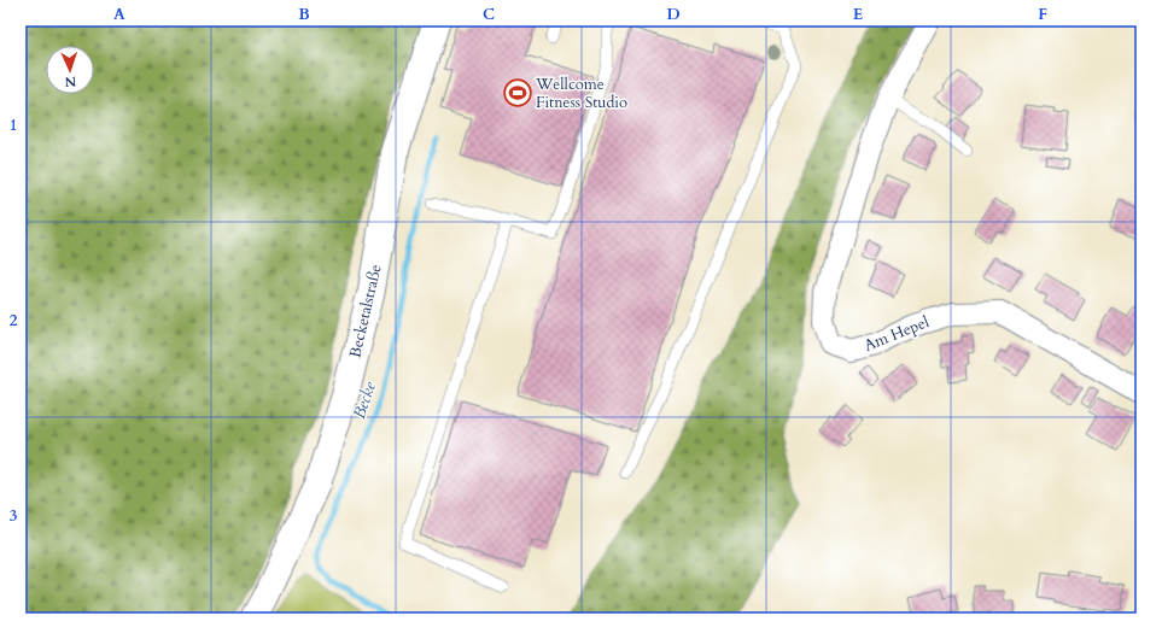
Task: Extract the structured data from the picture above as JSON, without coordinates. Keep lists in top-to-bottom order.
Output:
{
  "streets": {
    "main road": ["Becketalstraße"],
    "street": ["Am Hepel"]
  },
  "water": ["Becke"],
  "places": {
    "sports": ["Wellcome Fitness Studio"]
  },
  "north": "bottom",
  "grid": {
    "columns": [
      "A",
      "B",
      "C",
      "D",
      "E",
      "F"
    ],
    "rows": ["1", "2", "3"]
  }
}
